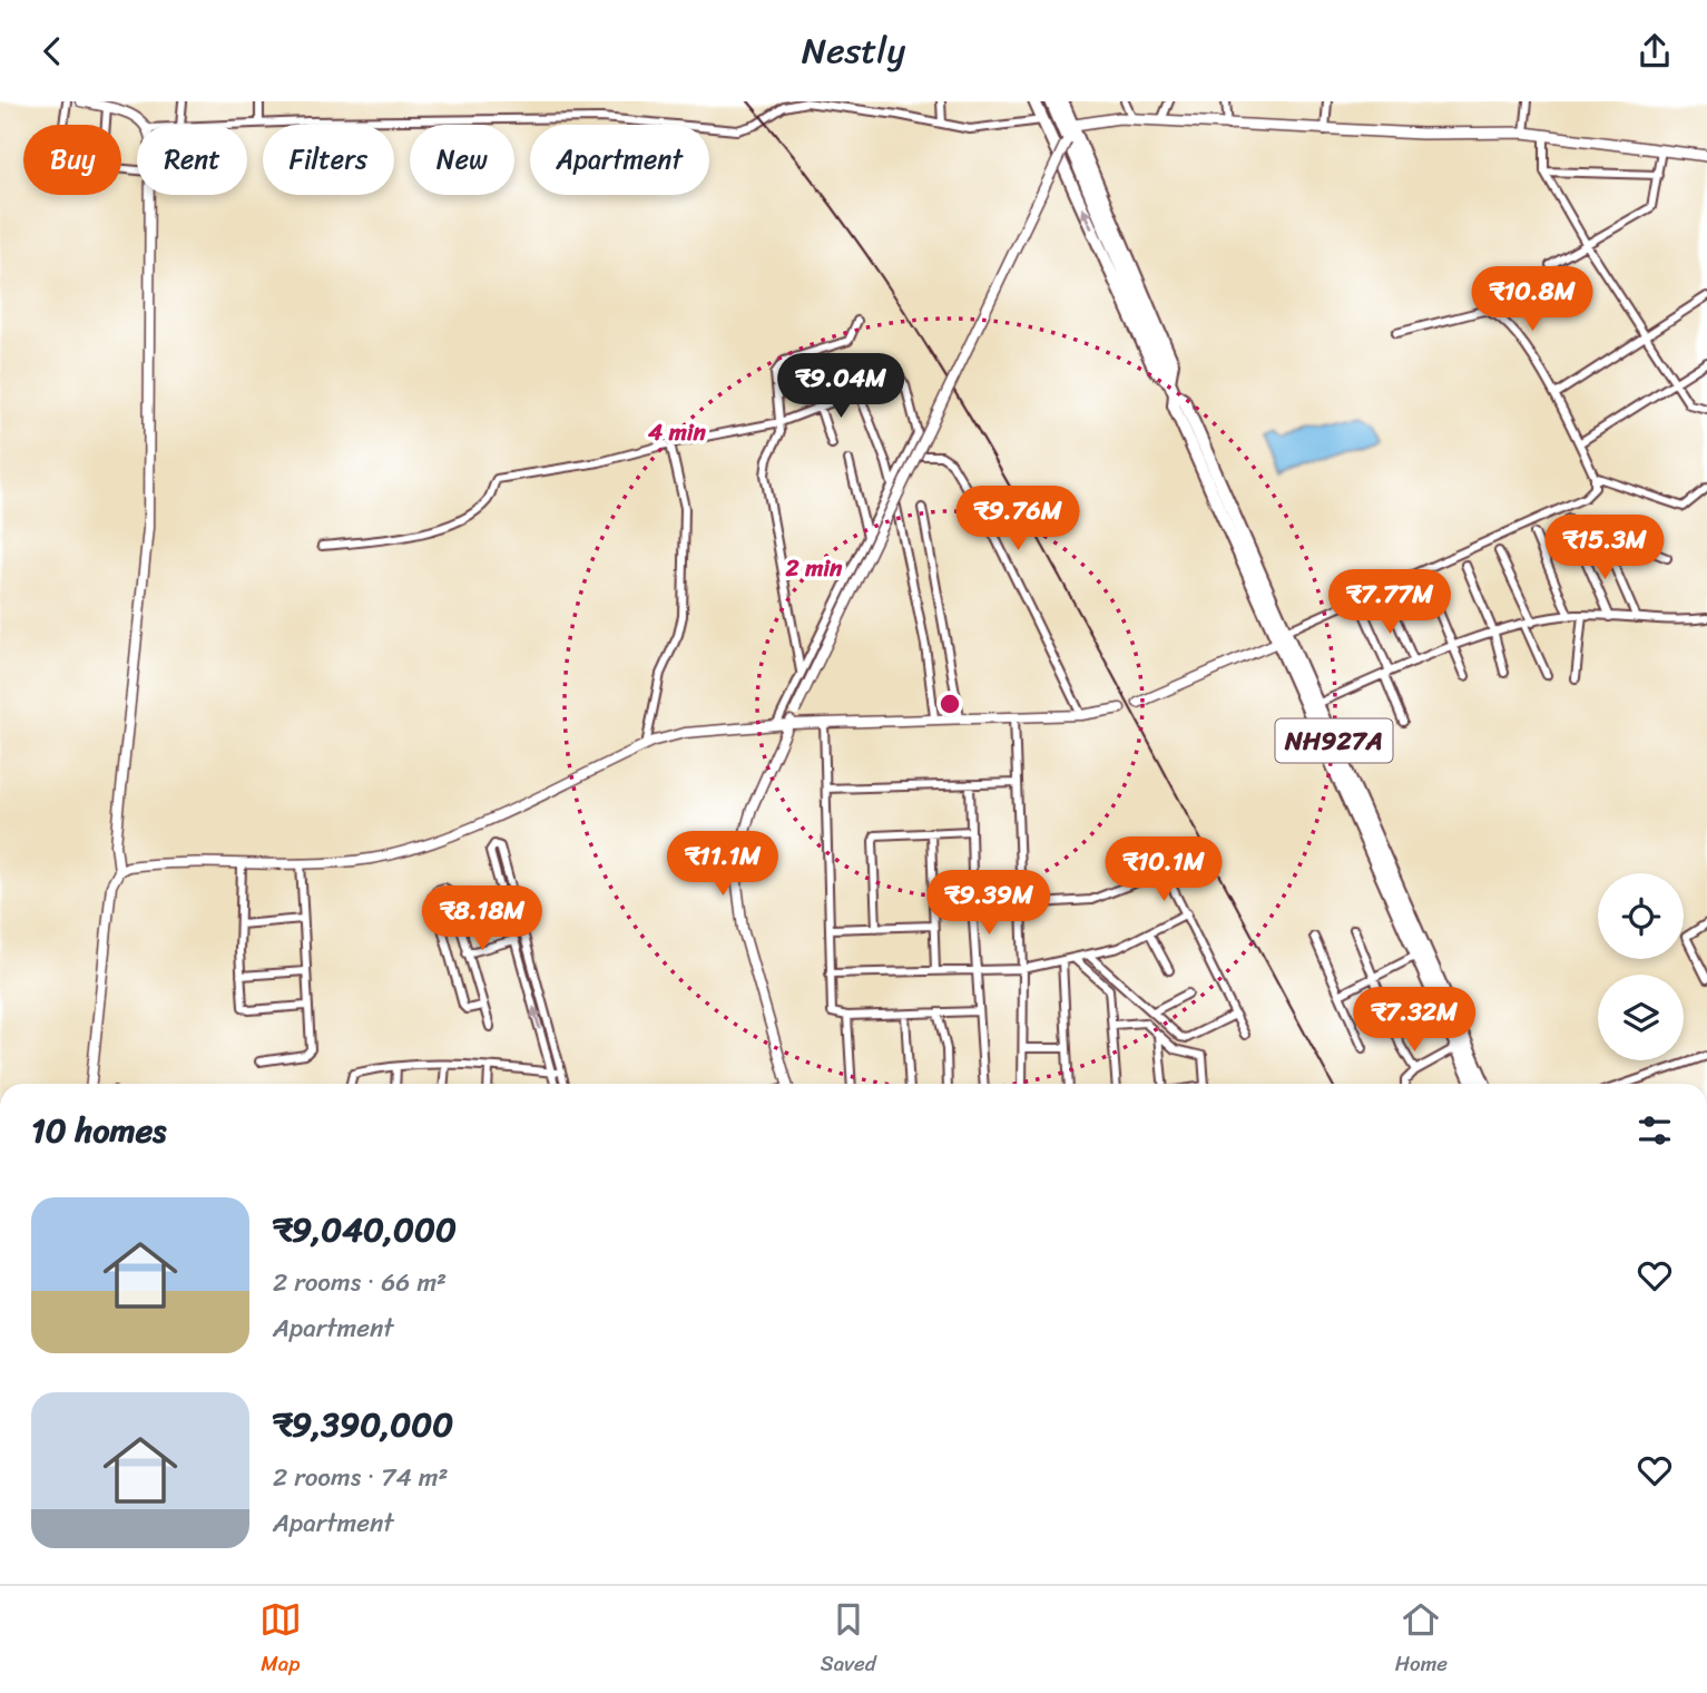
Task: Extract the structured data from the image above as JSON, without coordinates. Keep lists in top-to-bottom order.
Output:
{
  "streets": {
    "highway": ["NH927A"]
  },
  "page": {
    "header": "Nestly",
    "chip": [
      "Buy",
      "Rent",
      "Filters",
      "New",
      "Apartment"
    ],
    "price": [
      "₹10.8M",
      "₹9.04M",
      "₹9.76M",
      "₹15.3M",
      "₹7.77M",
      "₹11.1M",
      "₹10.1M",
      "₹9.39M",
      "₹8.18M",
      "₹7.32M"
    ],
    "heading": "10 homes",
    "list": [
      {
        "name": "₹9,040,000",
        "note": "2 rooms · 66 m² · Apartment"
      },
      {
        "name": "₹9,390,000",
        "note": "2 rooms · 74 m² · Apartment"
      }
    ],
    "tabs": ["Map", "Saved", "Home"]
  },
  "rings": ["4 min", "2 min"]
}
